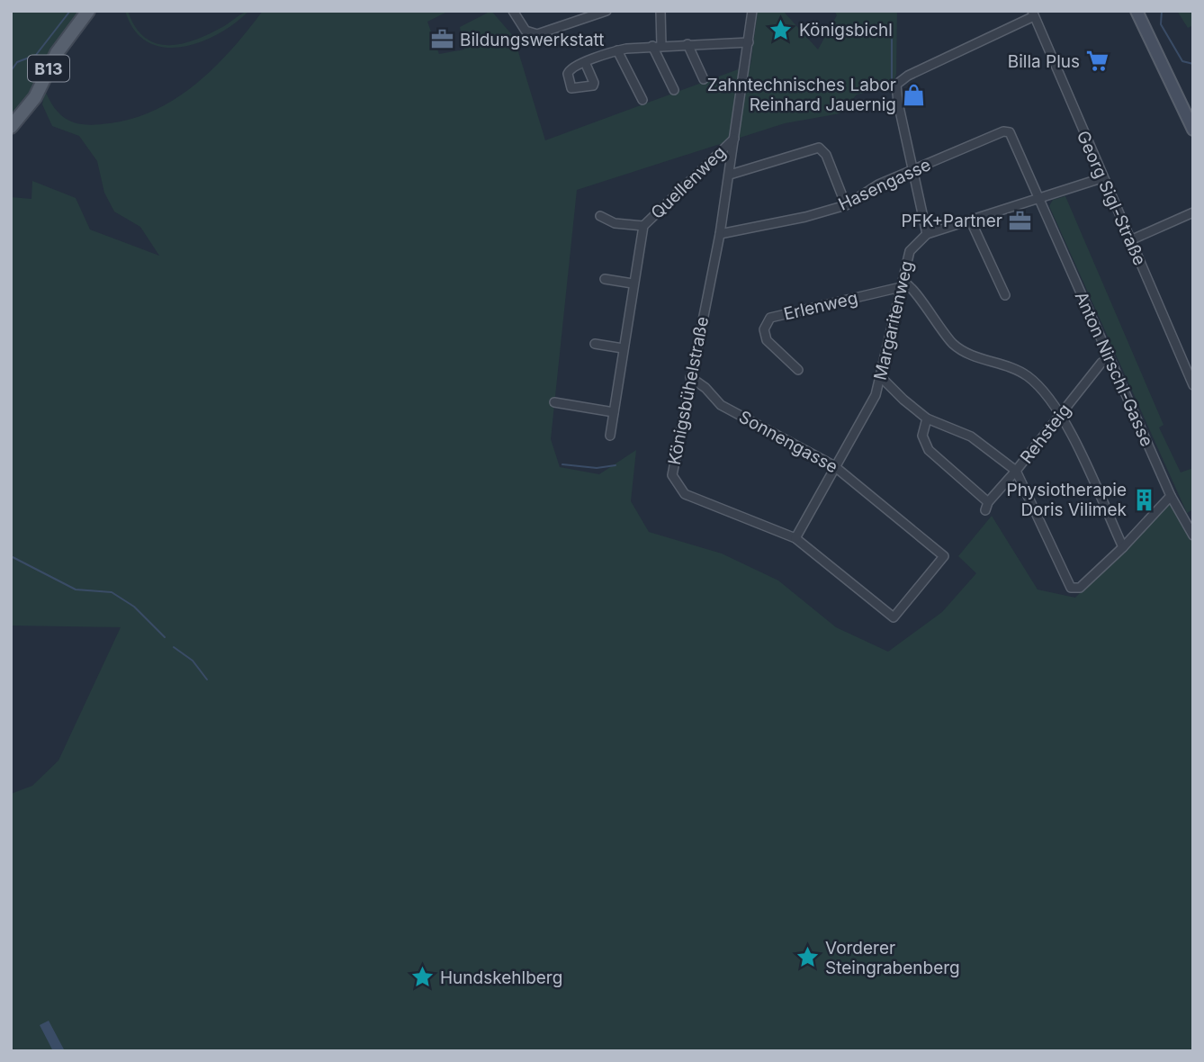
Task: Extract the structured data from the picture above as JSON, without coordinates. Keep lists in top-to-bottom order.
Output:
{
  "streets": {
    "main road": ["B13"],
    "street": [
      "Quellenweg",
      "Hasengasse",
      "Georg Sigl-Straße",
      "Erlenweg",
      "Margaritenweg",
      "Anton Nirschl-Gasse",
      "Königsbühelstraße",
      "Rehsteig",
      "Sonnengasse"
    ]
  },
  "crossings": [
    ["Quellenweg", "Königsbühelstraße"],
    ["Hasengasse", "Anton Nirschl-Gasse"],
    ["Hasengasse", "Königsbühelstraße"],
    ["Erlenweg", "Margaritenweg"],
    ["Margaritenweg", "Königsbühelstraße"],
    ["Margaritenweg", "Sonnengasse"],
    ["Anton Nirschl-Gasse", "Rehsteig"],
    ["Königsbühelstraße", "Sonnengasse"]
  ],
  "places": {
    "place": ["Königsbichl", "Vorderer Steingrabenberg", "Hundskehlberg"],
    "office": ["Bildungswerkstatt", "PFK+Partner"],
    "supermarket": ["Billa Plus"],
    "shop": ["Zahntechnisches Labor Reinhard Jauernig"],
    "building": ["Physiotherapie Doris Vilimek"]
  }
}
